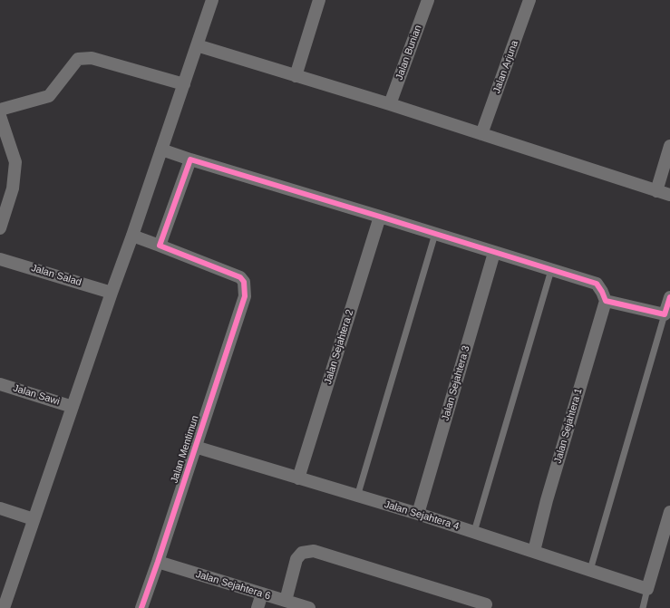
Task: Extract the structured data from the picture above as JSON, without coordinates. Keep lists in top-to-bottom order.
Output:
{
  "streets": {
    "street": [
      "Jalan Bunian",
      "Jalan Arjuna",
      "Jalan Salad",
      "Jalan Sejahtera 2",
      "Jalan Sejahtera 3",
      "Jalan Sawi",
      "Jalan Sejahtera 1",
      "Jalan Mentimun",
      "Jalan Sejahtera 4",
      "Jalan Sejahtera 6"
    ]
  },
  "crossings": [
    ["Jalan Sejahtera 2", "Jalan Sejahtera 4"],
    ["Jalan Sejahtera 3", "Jalan Sejahtera 4"],
    ["Jalan Sejahtera 1", "Jalan Sejahtera 4"],
    ["Jalan Mentimun", "Jalan Sejahtera 4"],
    ["Jalan Mentimun", "Jalan Sejahtera 6"]
  ]
}
